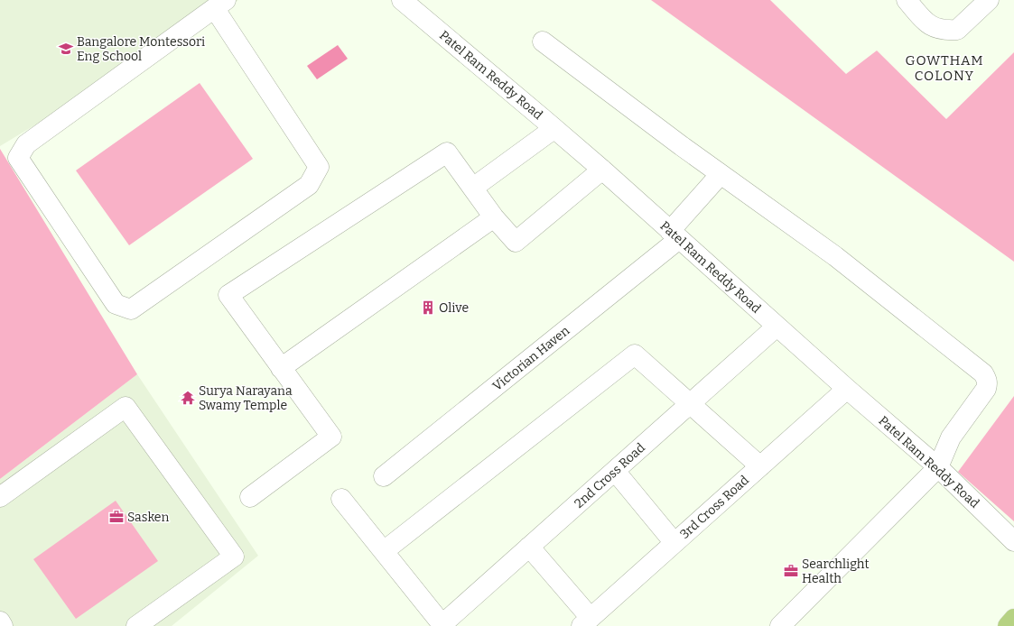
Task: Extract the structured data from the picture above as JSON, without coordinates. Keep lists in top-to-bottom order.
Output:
{
  "streets": {
    "street": [
      "Patel Ram Reddy Road",
      "Victorian Haven",
      "2nd Cross Road",
      "3rd Cross Road"
    ]
  },
  "crossings": [
    ["Patel Ram Reddy Road", "Victorian Haven"],
    ["Patel Ram Reddy Road", "2nd Cross Road"],
    ["Patel Ram Reddy Road", "3rd Cross Road"]
  ],
  "districts": ["GOWTHAM COLONY"],
  "places": {
    "school or university": ["Bangalore Montessori Eng School"],
    "building": ["Olive"],
    "temple": ["Surya Narayana Swamy Temple"],
    "office": ["Sasken", "Searchlight Health"]
  }
}
